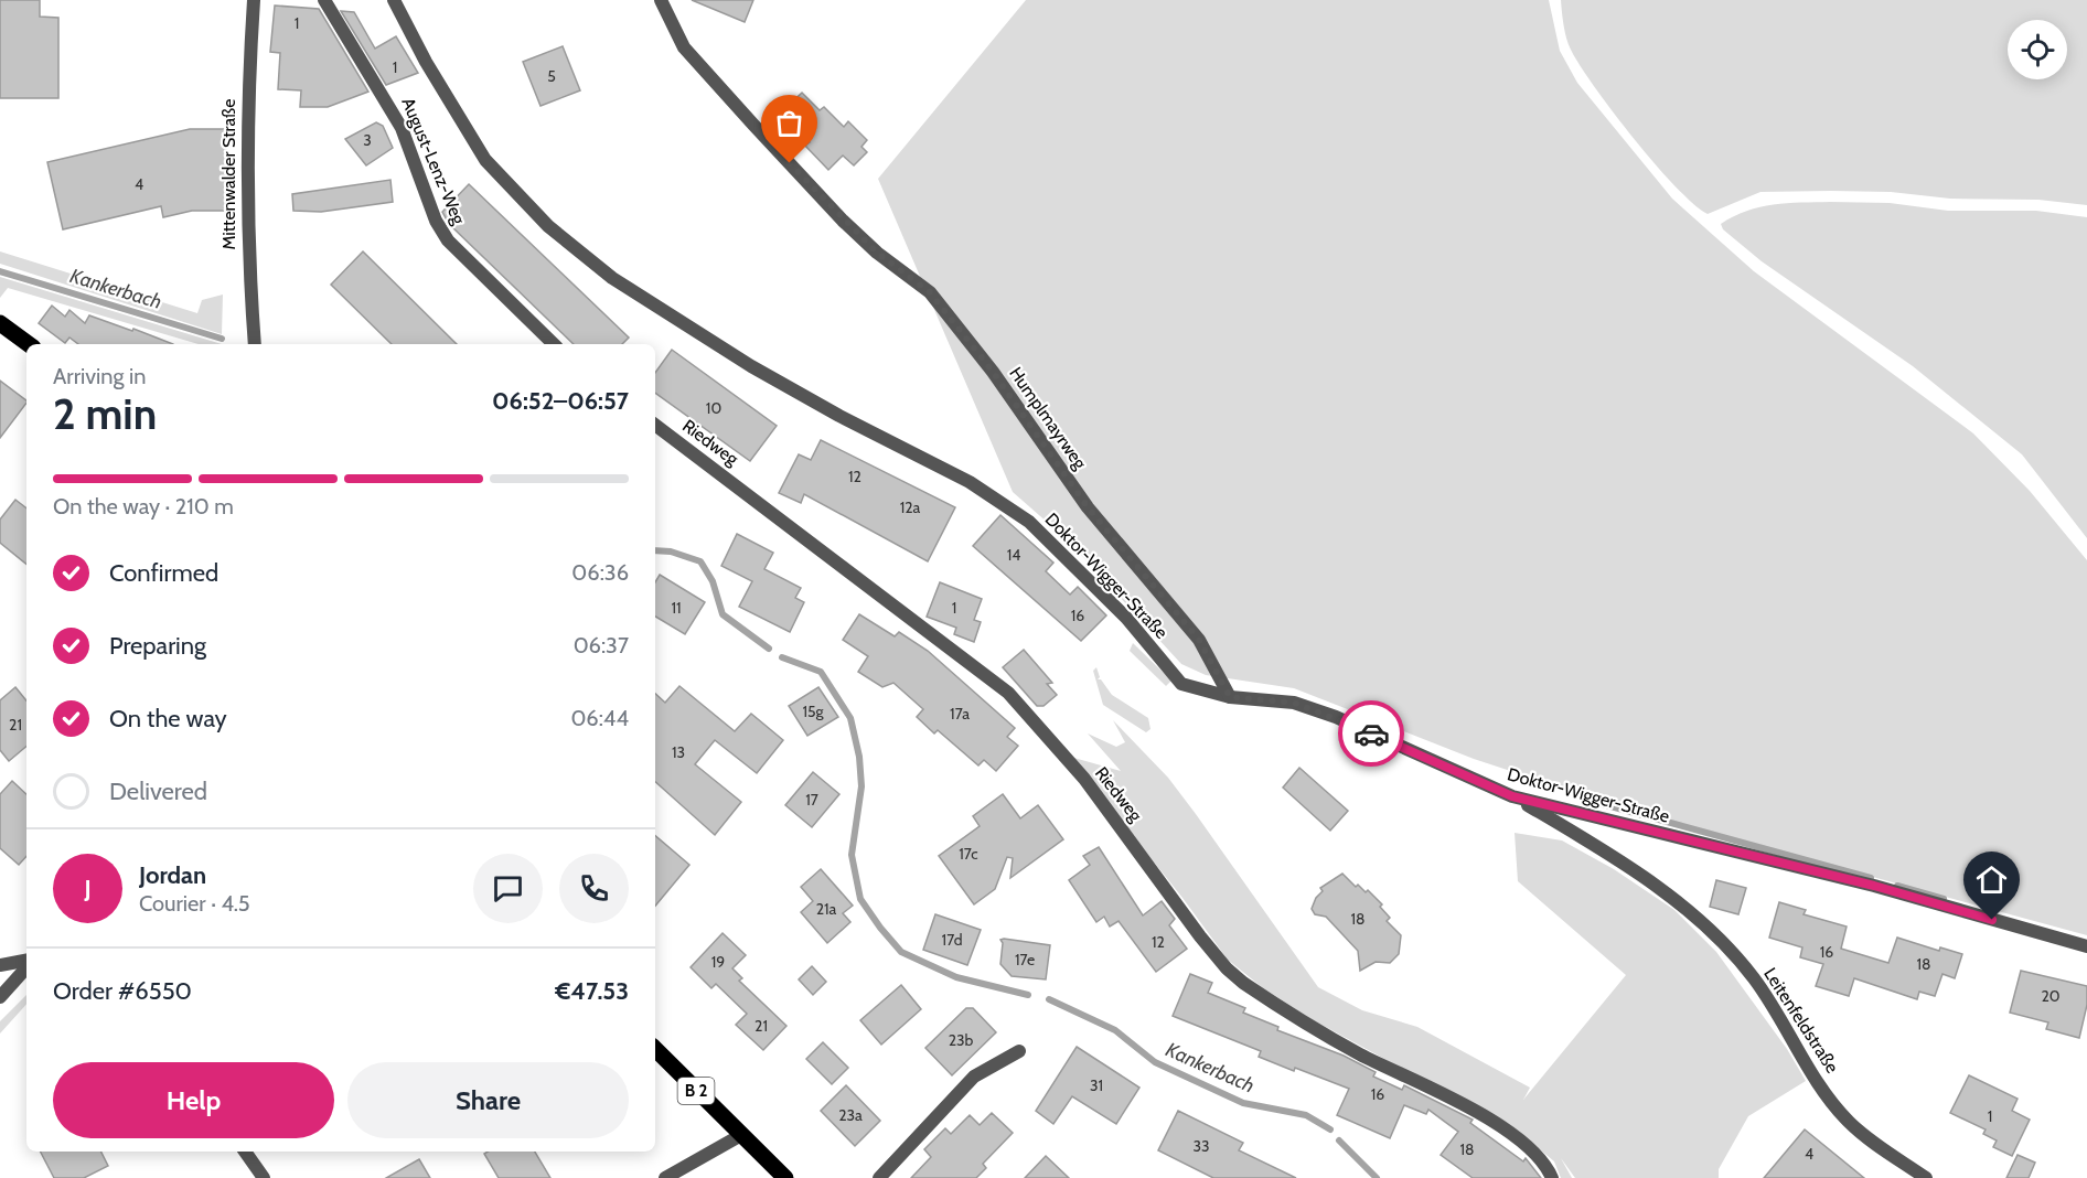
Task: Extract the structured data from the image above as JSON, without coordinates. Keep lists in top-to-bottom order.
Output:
{
  "streets": {
    "main road": ["B 2"],
    "street": [
      "August-Lenz-Weg",
      "Mittenwalder Straße",
      "Humplmayrweg",
      "Riedweg",
      "Doktor-Wigger-Straße",
      "Leitenfeldstraße"
    ]
  },
  "crossings": [
    ["Humplmayrweg", "Doktor-Wigger-Straße"],
    ["Doktor-Wigger-Straße", "Leitenfeldstraße"]
  ],
  "water": ["Kankerbach"],
  "house_numbers": [
    "1",
    "1",
    "5",
    "3",
    "4",
    "10",
    "12",
    "12a",
    "14",
    "11",
    "1",
    "16",
    "15g",
    "17a",
    "21",
    "13",
    "17",
    "17c",
    "21a",
    "18",
    "17d",
    "12",
    "16",
    "17e",
    "19",
    "18",
    "20",
    "21",
    "23b",
    "31",
    "16",
    "23a",
    "1",
    "33",
    "18",
    "4"
  ],
  "page": {
    "heading": ["2 min", "Arriving in", "06:52–06:57"],
    "panel": [
      "Jordan",
      "Courier · 4.5",
      "Order #6550",
      "€47.53"
    ],
    "bar": "On the way · 210 m",
    "list": [
      ["Confirmed", "06:36"],
      ["Preparing", "06:37"],
      ["On the way", "06:44"],
      "Delivered"
    ],
    "round": "J",
    "buttons": ["Help", "Share"]
  }
}
